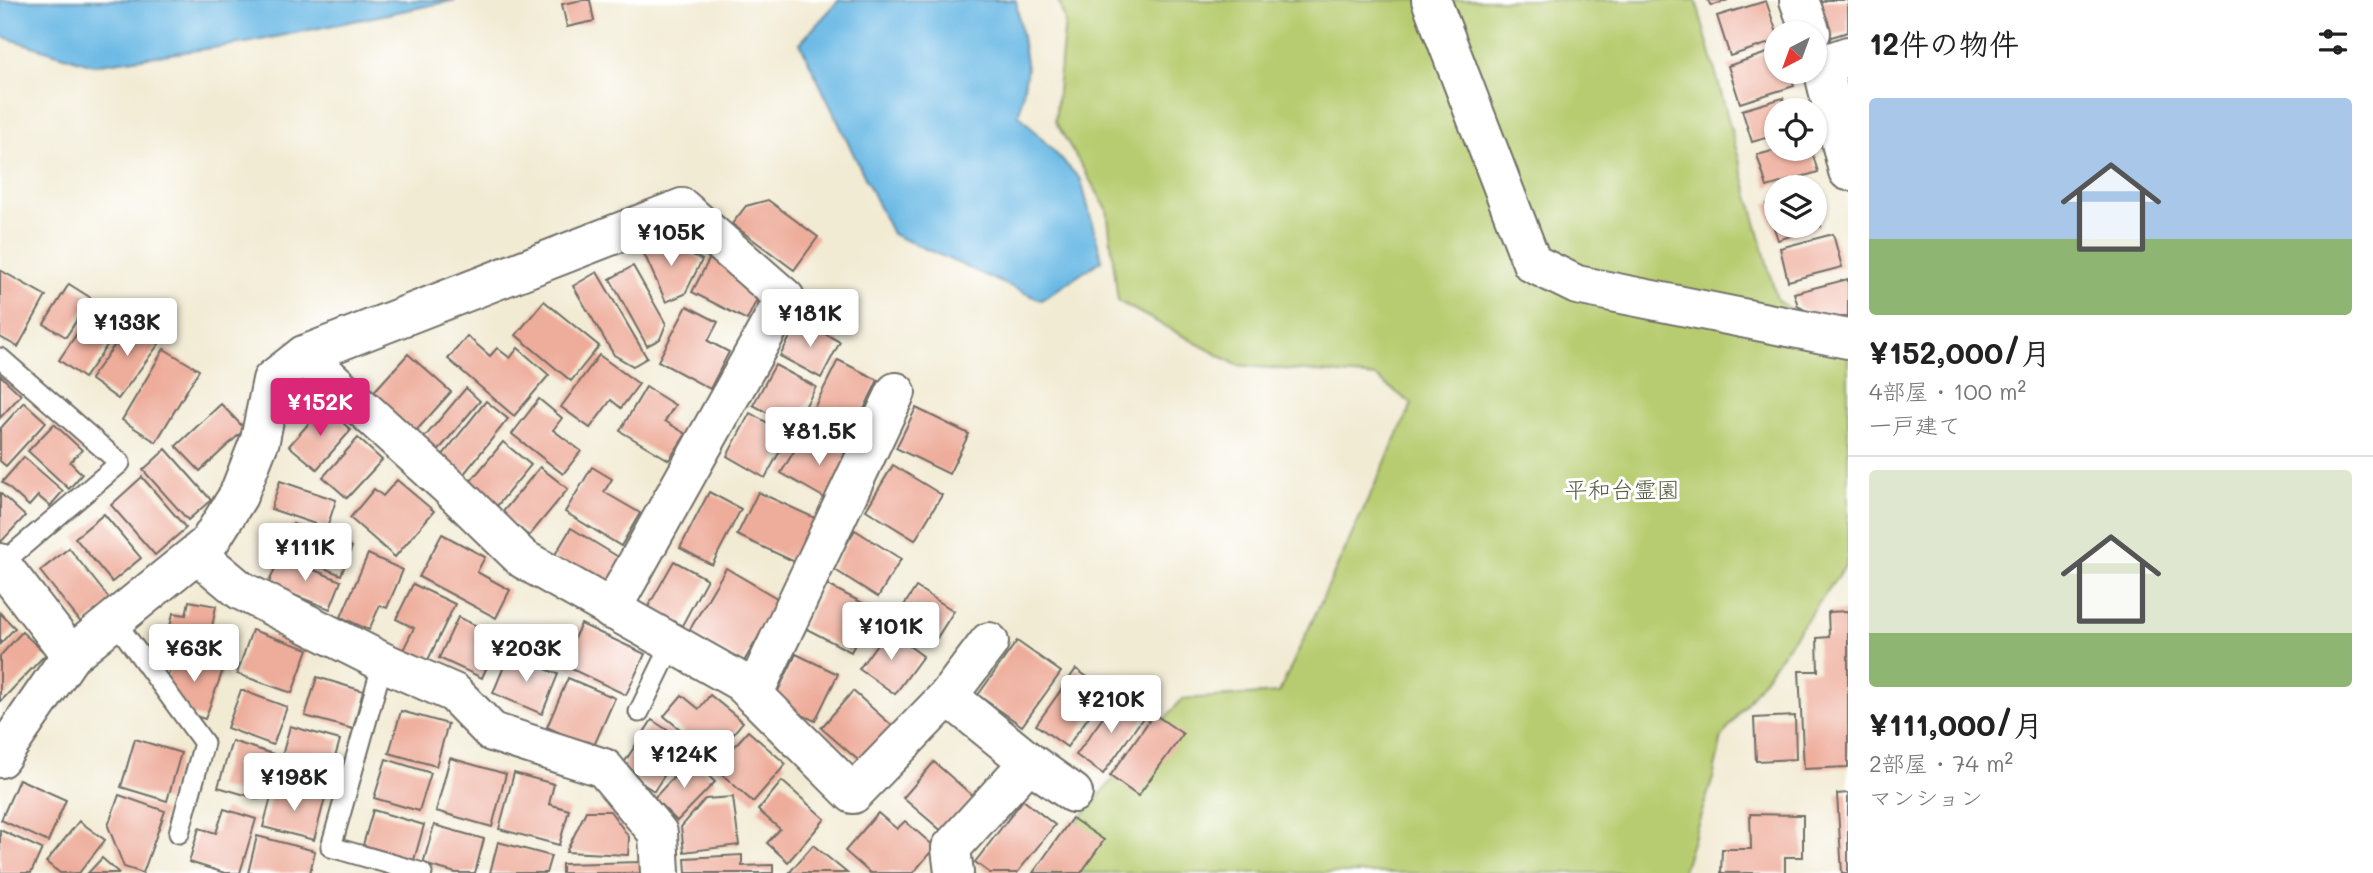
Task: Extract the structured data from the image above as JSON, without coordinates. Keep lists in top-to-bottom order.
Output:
{
  "parks": ["平和台霊園"],
  "north": "bottom left",
  "page": {
    "heading": "12件の物件",
    "list": [
      {
        "name": "¥152,000/月",
        "note": "4部屋 · 100 m² · 一戸建て"
      },
      {
        "name": "¥111,000/月",
        "note": "2部屋 · 74 m² · マンション"
      }
    ],
    "price": [
      "¥105K",
      "¥181K",
      "¥133K",
      "¥152K",
      "¥81.5K",
      "¥111K",
      "¥101K",
      "¥63K",
      "¥203K",
      "¥210K",
      "¥124K",
      "¥198K"
    ]
  }
}
